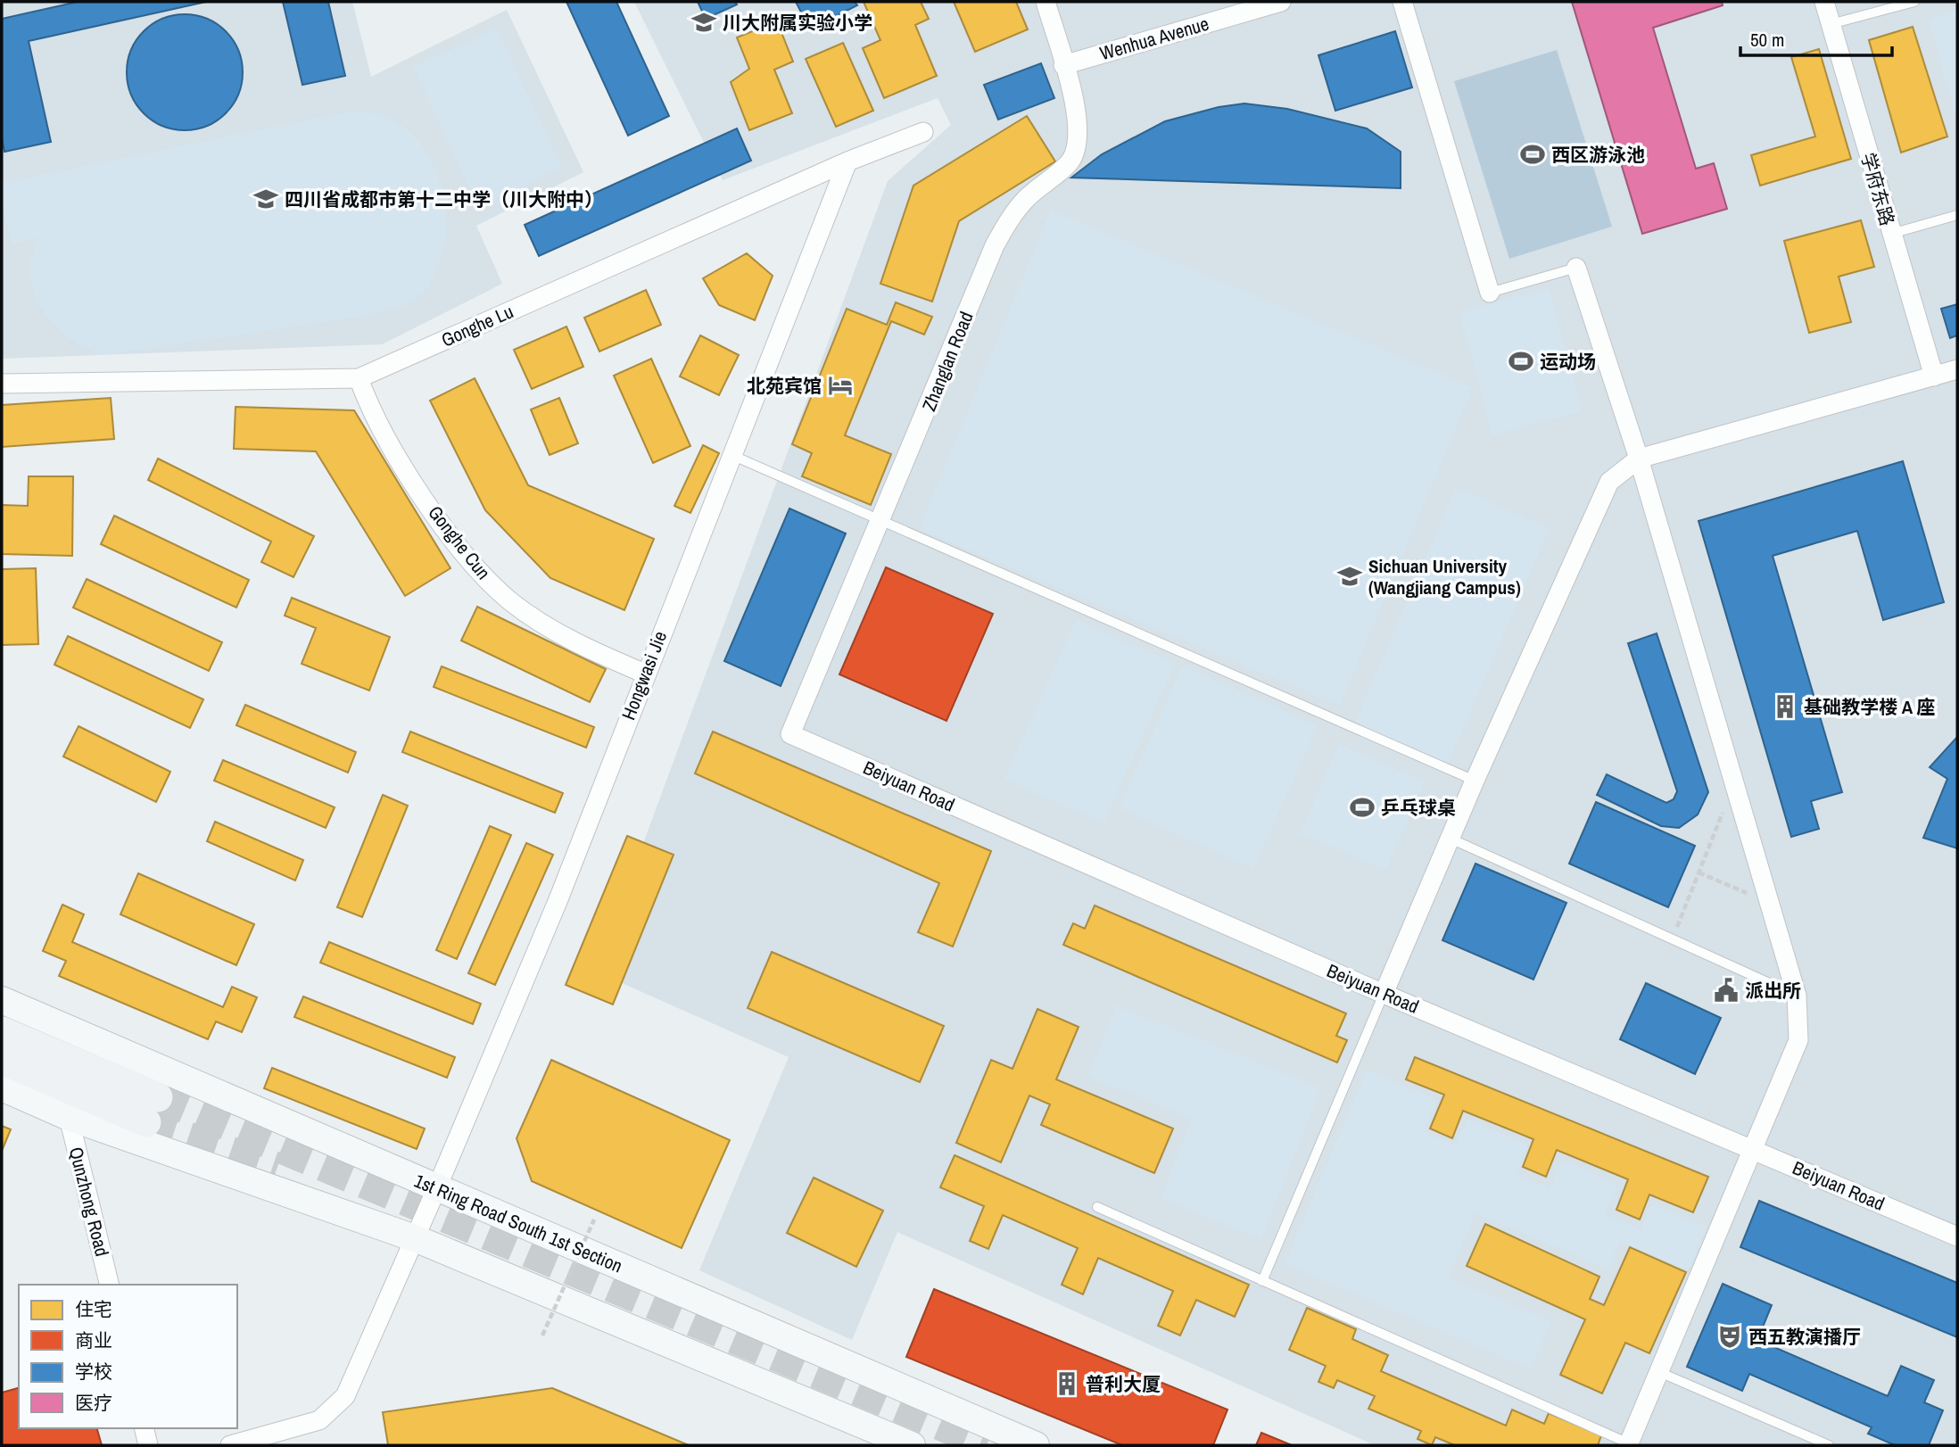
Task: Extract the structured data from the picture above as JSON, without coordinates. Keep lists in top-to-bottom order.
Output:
{
  "streets": {
    "main road": ["1st Ring Road South 1st Section"],
    "street": [
      "Wenhua Avenue",
      "学府东路",
      "Gonghe Lu",
      "Zhanglan Road",
      "Gonghe Cun",
      "Hongwasi Jie",
      "Beiyuan Road",
      "Qunzhong Road"
    ]
  },
  "crossings": [
    ["Wenhua Avenue", "Zhanglan Road"],
    ["Gonghe Lu", "Gonghe Cun"],
    ["Gonghe Lu", "Hongwasi Jie"],
    ["Zhanglan Road", "Beiyuan Road"],
    ["Gonghe Cun", "Hongwasi Jie"],
    ["Hongwasi Jie", "1st Ring Road South 1st Section"]
  ],
  "places": {
    "school or university": ["川大附属实验小学", "四川省成都市第十二中学（川大附中）", "Sichuan University (Wangjiang Campus)"],
    "sports": ["西区游泳池", "运动场", "乒乓球桌"],
    "hotel": ["北苑宾馆"],
    "building": ["基础教学楼 A 座", "普利大厦"],
    "public building": ["派出所"],
    "theatre": ["西五教演播厅"]
  },
  "legend": [
    "住宅",
    "商业",
    "学校",
    "医疗"
  ],
  "scale_bar": "50 m"
}
